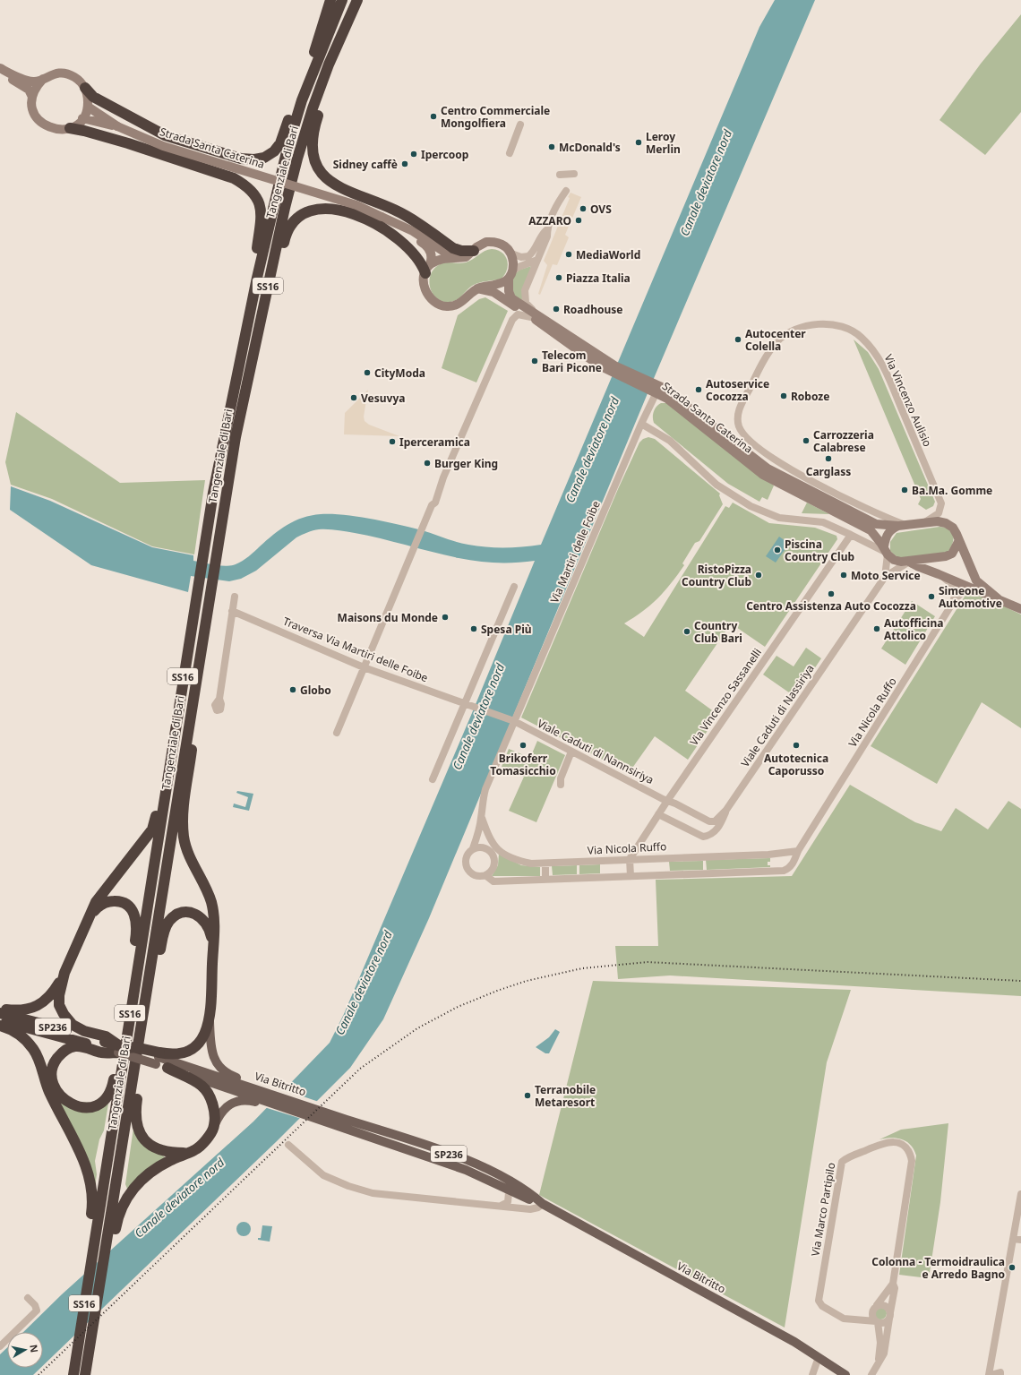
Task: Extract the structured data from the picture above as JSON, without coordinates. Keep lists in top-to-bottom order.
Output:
{
  "streets": {
    "highway": ["Tangenziale di Bari", "SS16", "SP236"],
    "main road": ["Via Bitritto"],
    "street": [
      "Strada Santa Caterina",
      "Via Vincenzo Aulisio",
      "Via Martiri delle Foibe",
      "Traversa Via Martiri delle Foibe",
      "Via Vincenzo Sassanelli",
      "Via Nicola Ruffo",
      "Viale Caduti di Nassiriya",
      "Viale Caduti di Nannsiriya",
      "Via Marco Partipilo"
    ]
  },
  "crossings": [
    ["Strada Santa Caterina", "Via Vincenzo Aulisio"],
    ["Strada Santa Caterina", "Via Martiri delle Foibe"],
    ["Strada Santa Caterina", "Via Vincenzo Sassanelli"],
    ["Strada Santa Caterina", "Via Nicola Ruffo"],
    ["Tangenziale di Bari", "SS16"],
    ["Tangenziale di Bari", "SP236"],
    ["Via Martiri delle Foibe", "Via Nicola Ruffo"],
    ["Via Martiri delle Foibe", "Viale Caduti di Nannsiriya"],
    ["Via Vincenzo Sassanelli", "Via Nicola Ruffo"],
    ["Via Vincenzo Sassanelli", "Viale Caduti di Nassiriya"],
    ["Via Vincenzo Sassanelli", "Viale Caduti di Nannsiriya"],
    ["Viale Caduti di Nassiriya", "Viale Caduti di Nannsiriya"]
  ],
  "water": ["Canale deviatore nord"],
  "places": [
    "Centro Commerciale Mongolfiera",
    "Leroy Merlin",
    "McDonald's",
    "Ipercoop",
    "Sidney caffè",
    "OVS",
    "AZZARO",
    "MediaWorld",
    "Piazza Italia",
    "Roadhouse",
    "Autocenter Colella",
    "Telecom Bari Picone",
    "CityModa",
    "Autoservice Cocozza",
    "Roboze",
    "Vesuvya",
    "Carrozzeria Calabrese",
    "Iperceramica",
    "Carglass",
    "Burger King",
    "Ba.Ma. Gomme",
    "Piscina Country Club",
    "RistoPizza Country Club",
    "Moto Service",
    "Centro Assistenza Auto Cocozza",
    "Simeone Automotive",
    "Maisons du Monde",
    "Spesa Più",
    "Autofficina Attolico",
    "Country Club Bari",
    "Globo",
    "Brikoferr Tomasicchio",
    "Autotecnica Caporusso",
    "Terranobile Metaresort",
    "Colonna - Termoidraulica e Arredo Bagno"
  ],
  "north": "right"
}
